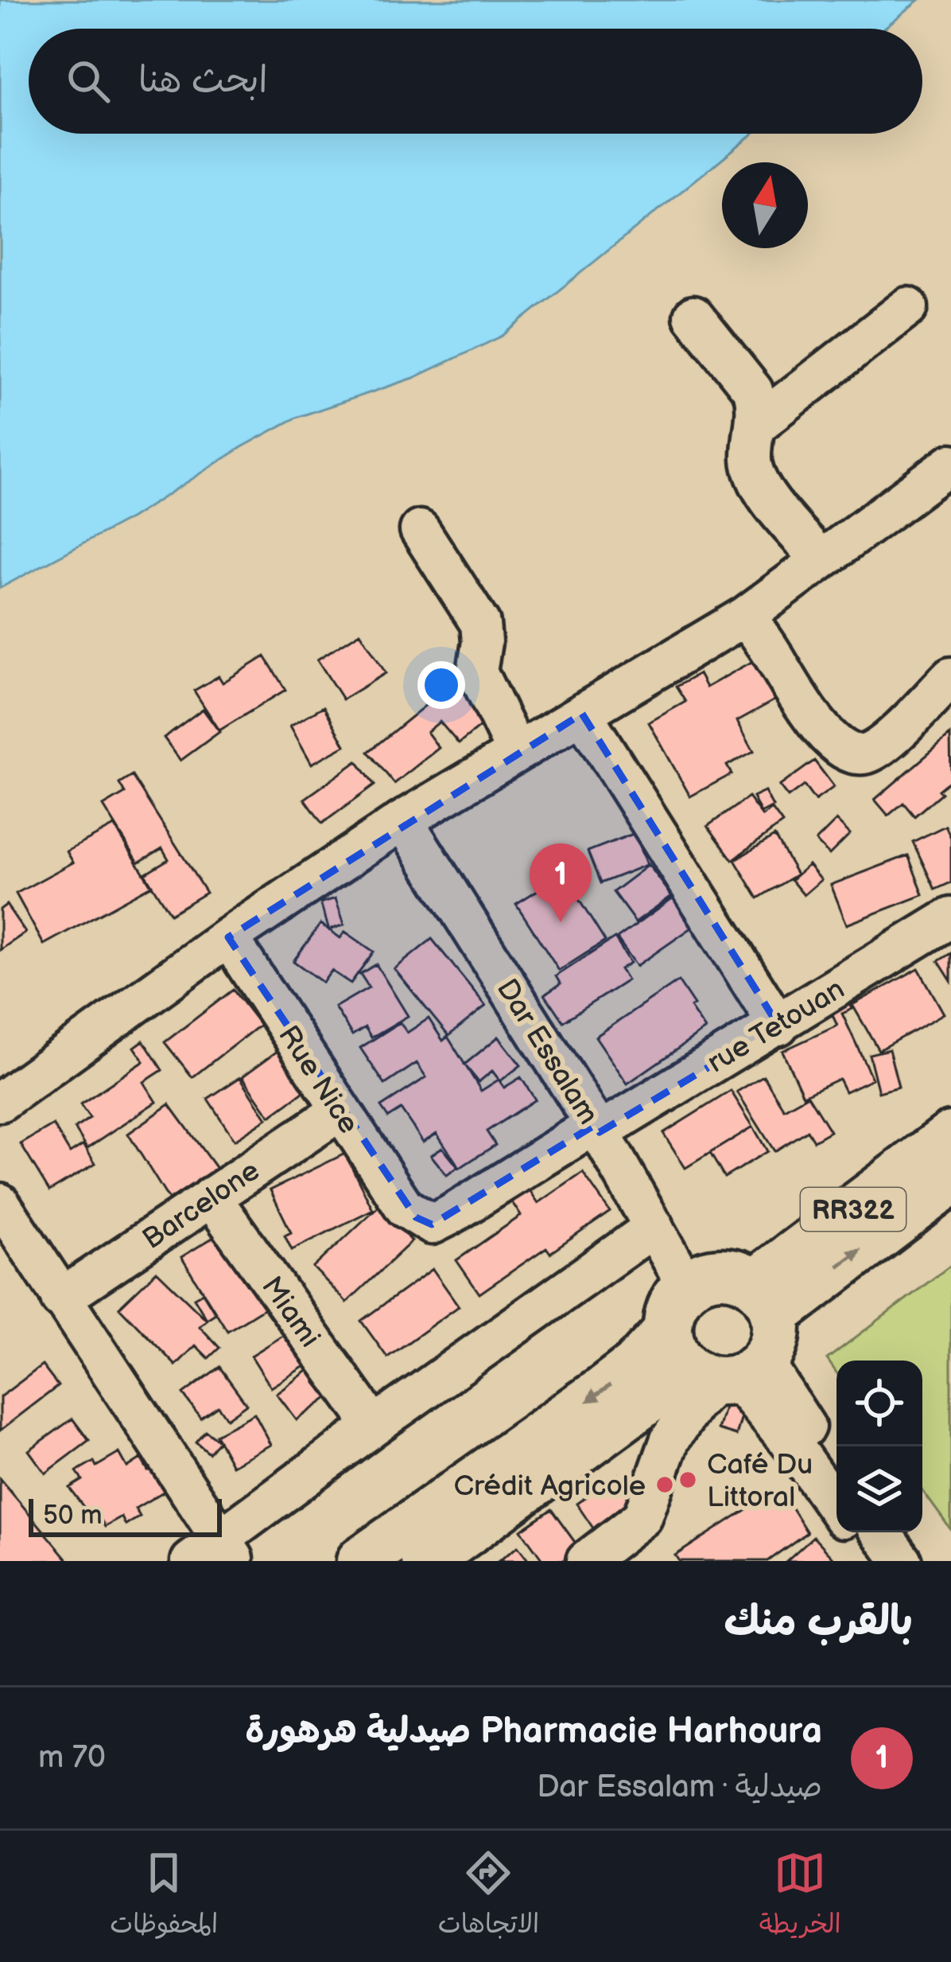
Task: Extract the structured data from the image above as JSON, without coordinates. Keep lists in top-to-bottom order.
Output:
{
  "streets": {
    "main road": ["RR322"],
    "street": [
      "rue Tetouan",
      "Dar Essalam",
      "Rue Nice",
      "Barcelone",
      "Miami"
    ]
  },
  "crossings": [
    ["rue Tetouan", "Dar Essalam"],
    ["rue Tetouan", "Rue Nice"],
    ["Dar Essalam", "RR322"],
    ["Rue Nice", "Barcelone"],
    ["Barcelone", "Miami"]
  ],
  "places": ["Café Du Littoral", "Crédit Agricole"],
  "scale_bar": "50 m",
  "north": "top",
  "page": {
    "search": "ابحث هنا",
    "pins": "1",
    "scale": "50 m",
    "heading": "بالقرب منك",
    "list": [
      {
        "mark": "1",
        "name": "Pharmacie Harhoura صيدلية هرهورة",
        "note": "صيدلية · Dar Essalam",
        "value": "70 m"
      }
    ],
    "nav": ["الخريطة", "الاتجاهات", "المحفوظات"]
  }
}
